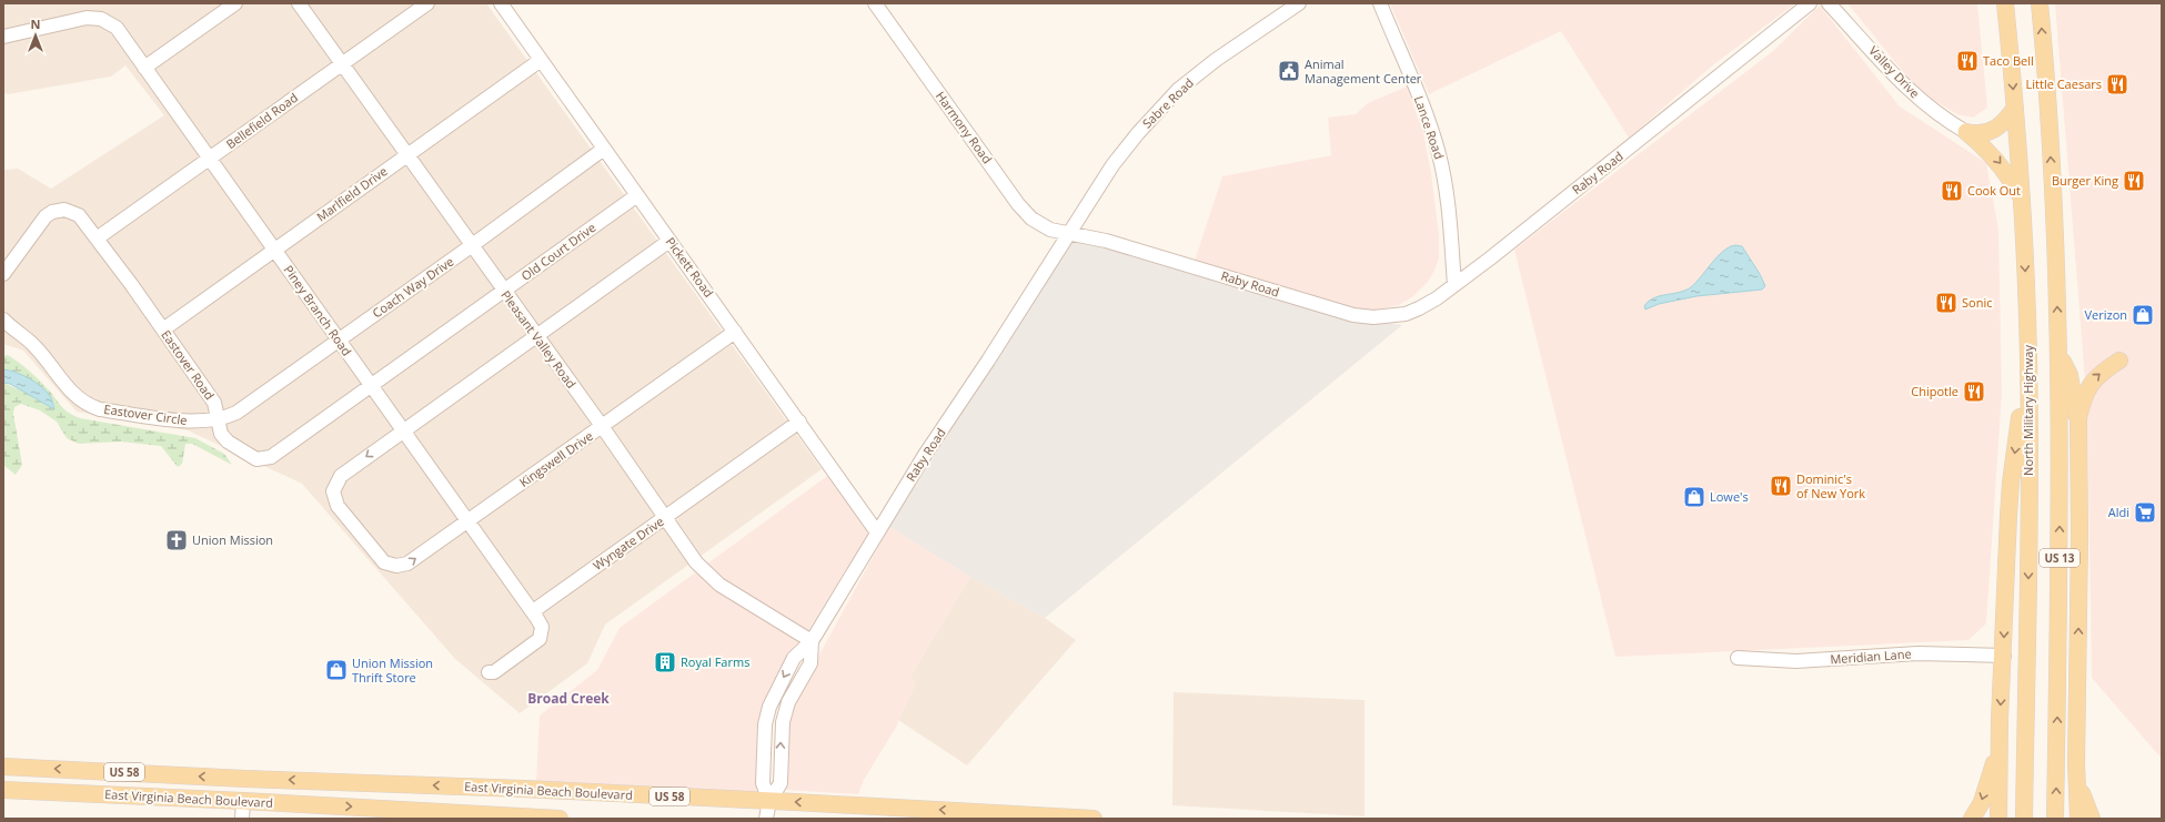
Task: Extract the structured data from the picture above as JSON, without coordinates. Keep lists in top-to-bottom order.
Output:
{
  "streets": {
    "main road": [
      "North Military Highway",
      "US 13",
      "US 58",
      "East Virginia Beach Boulevard"
    ],
    "street": [
      "Valley Drive",
      "Sabre Road",
      "Bellefield Road",
      "Harmony Road",
      "Lance Road",
      "Raby Road",
      "Marlfield Drive",
      "Old Court Drive",
      "Pickett Road",
      "Coach Way Drive",
      "Piney Branch Road",
      "Pleasant Valley Road",
      "Eastover Road",
      "Eastover Circle",
      "Kingswell Drive",
      "Wyngate Drive",
      "Meridian Lane"
    ]
  },
  "crossings": [
    ["Sabre Road", "Harmony Road"],
    ["Sabre Road", "Raby Road"],
    ["Bellefield Road", "Piney Branch Road"],
    ["Bellefield Road", "Pleasant Valley Road"],
    ["Bellefield Road", "Eastover Road"],
    ["Harmony Road", "Raby Road"],
    ["Lance Road", "Raby Road"],
    ["Raby Road", "Pickett Road"],
    ["Raby Road", "Pleasant Valley Road"],
    ["Raby Road", "East Virginia Beach Boulevard"],
    ["Marlfield Drive", "Pickett Road"],
    ["Marlfield Drive", "Piney Branch Road"],
    ["Marlfield Drive", "Pleasant Valley Road"],
    ["Marlfield Drive", "Eastover Road"],
    ["Old Court Drive", "Pickett Road"],
    ["Old Court Drive", "Piney Branch Road"],
    ["Old Court Drive", "Pleasant Valley Road"],
    ["Old Court Drive", "Eastover Road"],
    ["Pickett Road", "Coach Way Drive"],
    ["Pickett Road", "Kingswell Drive"],
    ["Pickett Road", "Wyngate Drive"],
    ["Coach Way Drive", "Piney Branch Road"],
    ["Coach Way Drive", "Pleasant Valley Road"],
    ["Coach Way Drive", "Eastover Road"],
    ["Coach Way Drive", "Eastover Circle"],
    ["Piney Branch Road", "Eastover Road"],
    ["Piney Branch Road", "Kingswell Drive"],
    ["Piney Branch Road", "Wyngate Drive"],
    ["Pleasant Valley Road", "Kingswell Drive"],
    ["Pleasant Valley Road", "Wyngate Drive"],
    ["Eastover Road", "Eastover Circle"]
  ],
  "districts": ["Broad Creek"],
  "places": {
    "restaurant": [
      "Taco Bell",
      "Little Caesars",
      "Burger King",
      "Cook Out",
      "Sonic",
      "Chipotle",
      "Dominic's of New York"
    ],
    "public building": ["Animal Management Center"],
    "shop": ["Verizon", "Lowe's", "Union Mission Thrift Store"],
    "supermarket": ["Aldi"],
    "church": ["Union Mission"],
    "building": ["Royal Farms"]
  },
  "north": "top"
}
